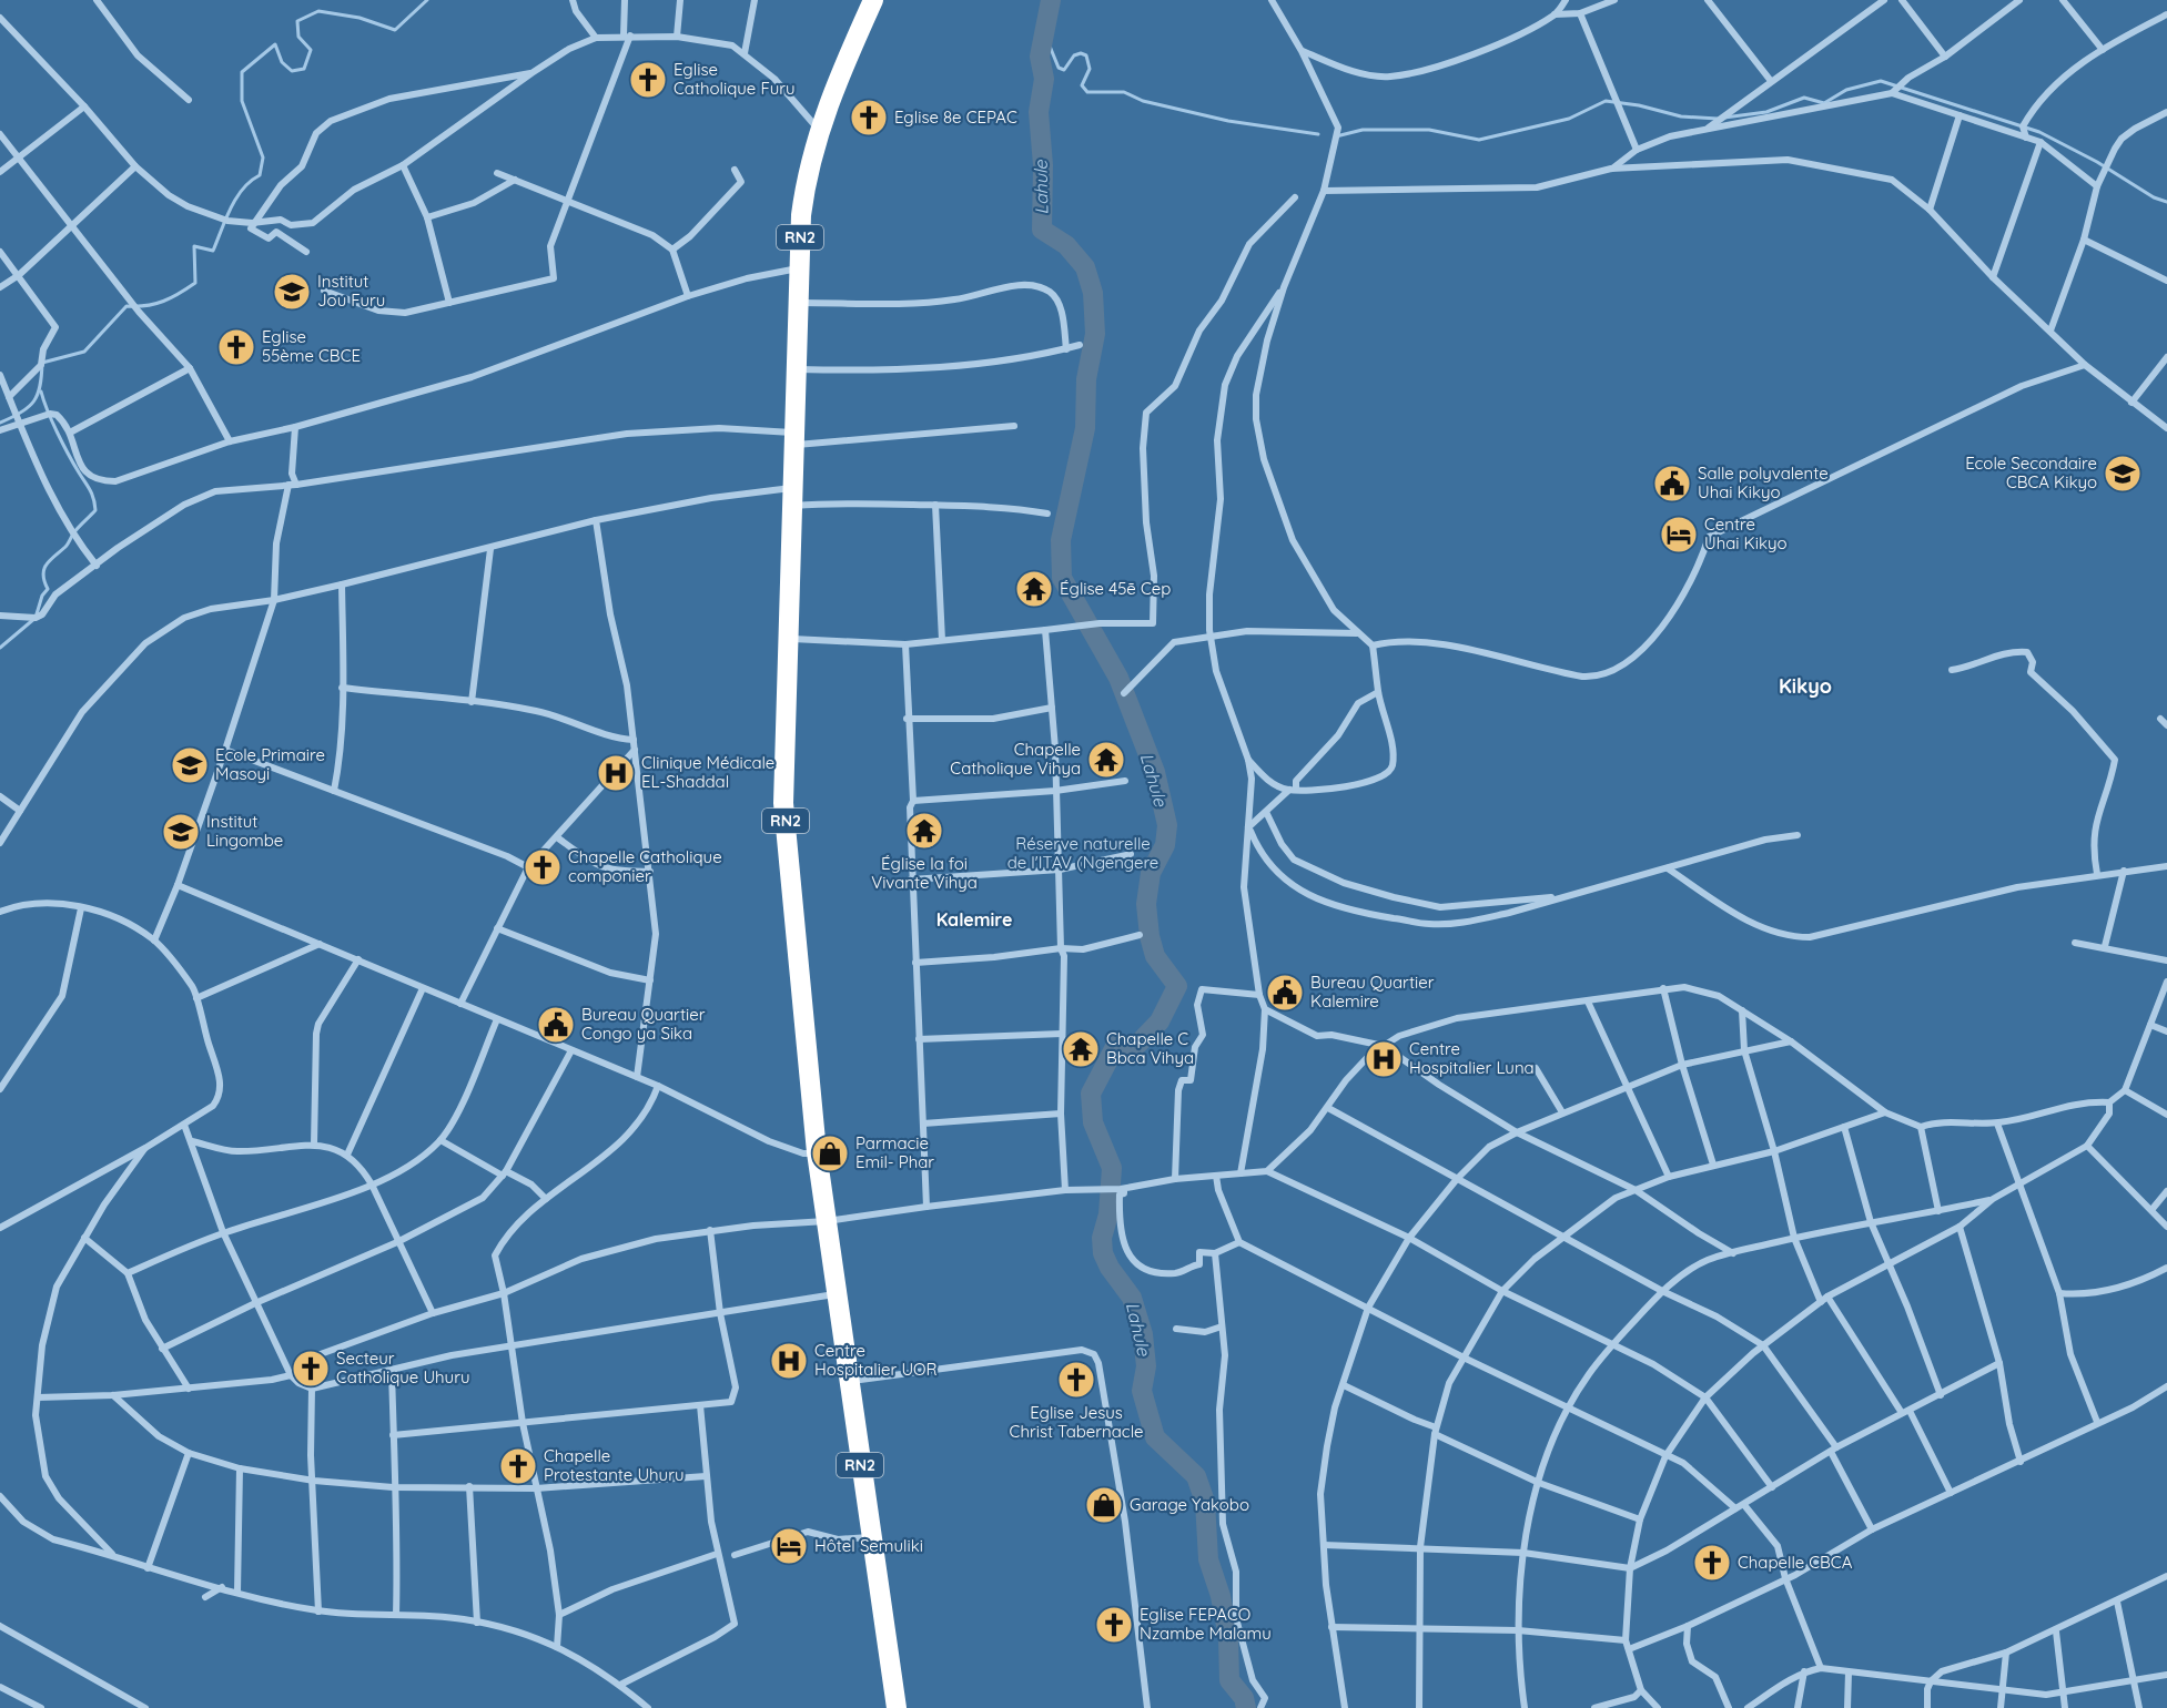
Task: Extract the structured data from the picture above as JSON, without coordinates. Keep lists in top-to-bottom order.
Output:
{
  "streets": {
    "highway": ["RN2"]
  },
  "districts": ["Kikyo", "Kalemire"],
  "water": ["Lahule"],
  "parks": ["Réserve naturelle de l'ITAV (Ngengere"],
  "places": {
    "church": [
      "Eglise Catholique Furu",
      "Eglise 8e CEPAC",
      "Eglise 55ème CBCE",
      "Chapelle Catholique componier",
      "Secteur Catholique Uhuru",
      "Eglise Jesus Christ Tabernacle",
      "Chapelle Protestante Uhuru",
      "Chapelle CBCA",
      "Eglise FEPACO Nzambe Malamu"
    ],
    "school or university": [
      "Institut Jou Furu",
      "Ecole Secondaire CBCA Kikyo",
      "Ecole Primaire Masoyi",
      "Institut Lingombe"
    ],
    "public building": ["Salle polyvalente Uhai Kikyo", "Bureau Quartier Kalemire", "Bureau Quartier Congo ya Sika"],
    "hotel": ["Centre Uhai Kikyo", "Hôtel Semuliki"],
    "temple": [
      "Église 45ē Cep",
      "Chapelle Catholique Vihya",
      "Église la foi Vivante Vihya",
      "Chapelle C Bbca Vihya"
    ],
    "hospital": ["Clinique Médicale EL-Shaddal", "Centre Hospitalier Luna", "Centre Hospitalier UOR"],
    "shop": ["Parmacie Emil- Phar", "Garage Yakobo"]
  }
}
